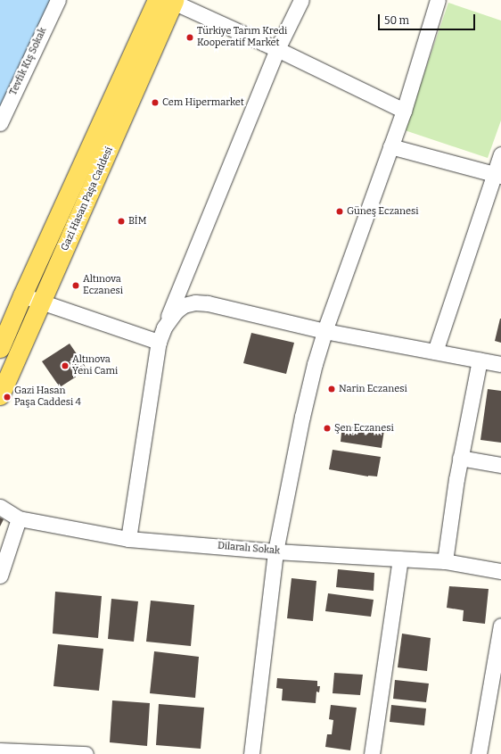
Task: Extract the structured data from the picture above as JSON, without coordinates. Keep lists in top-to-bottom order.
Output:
{
  "streets": {
    "main road": ["Gazi Hasan Paşa Caddesi"],
    "street": ["Tevfik Kış Sokak", "Dilaralı Sokak"]
  },
  "places": [
    "Türkiye Tarım Kredi Kooperatif Market",
    "Cem Hipermarket",
    "Güneş Eczanesi",
    "BİM",
    "Altınova Eczanesi",
    "Altınova Yeni Cami",
    "Narin Eczanesi",
    "Gazi Hasan Paşa Caddesi 4",
    "Şen Eczanesi"
  ],
  "scale_bar": "50 m"
}
